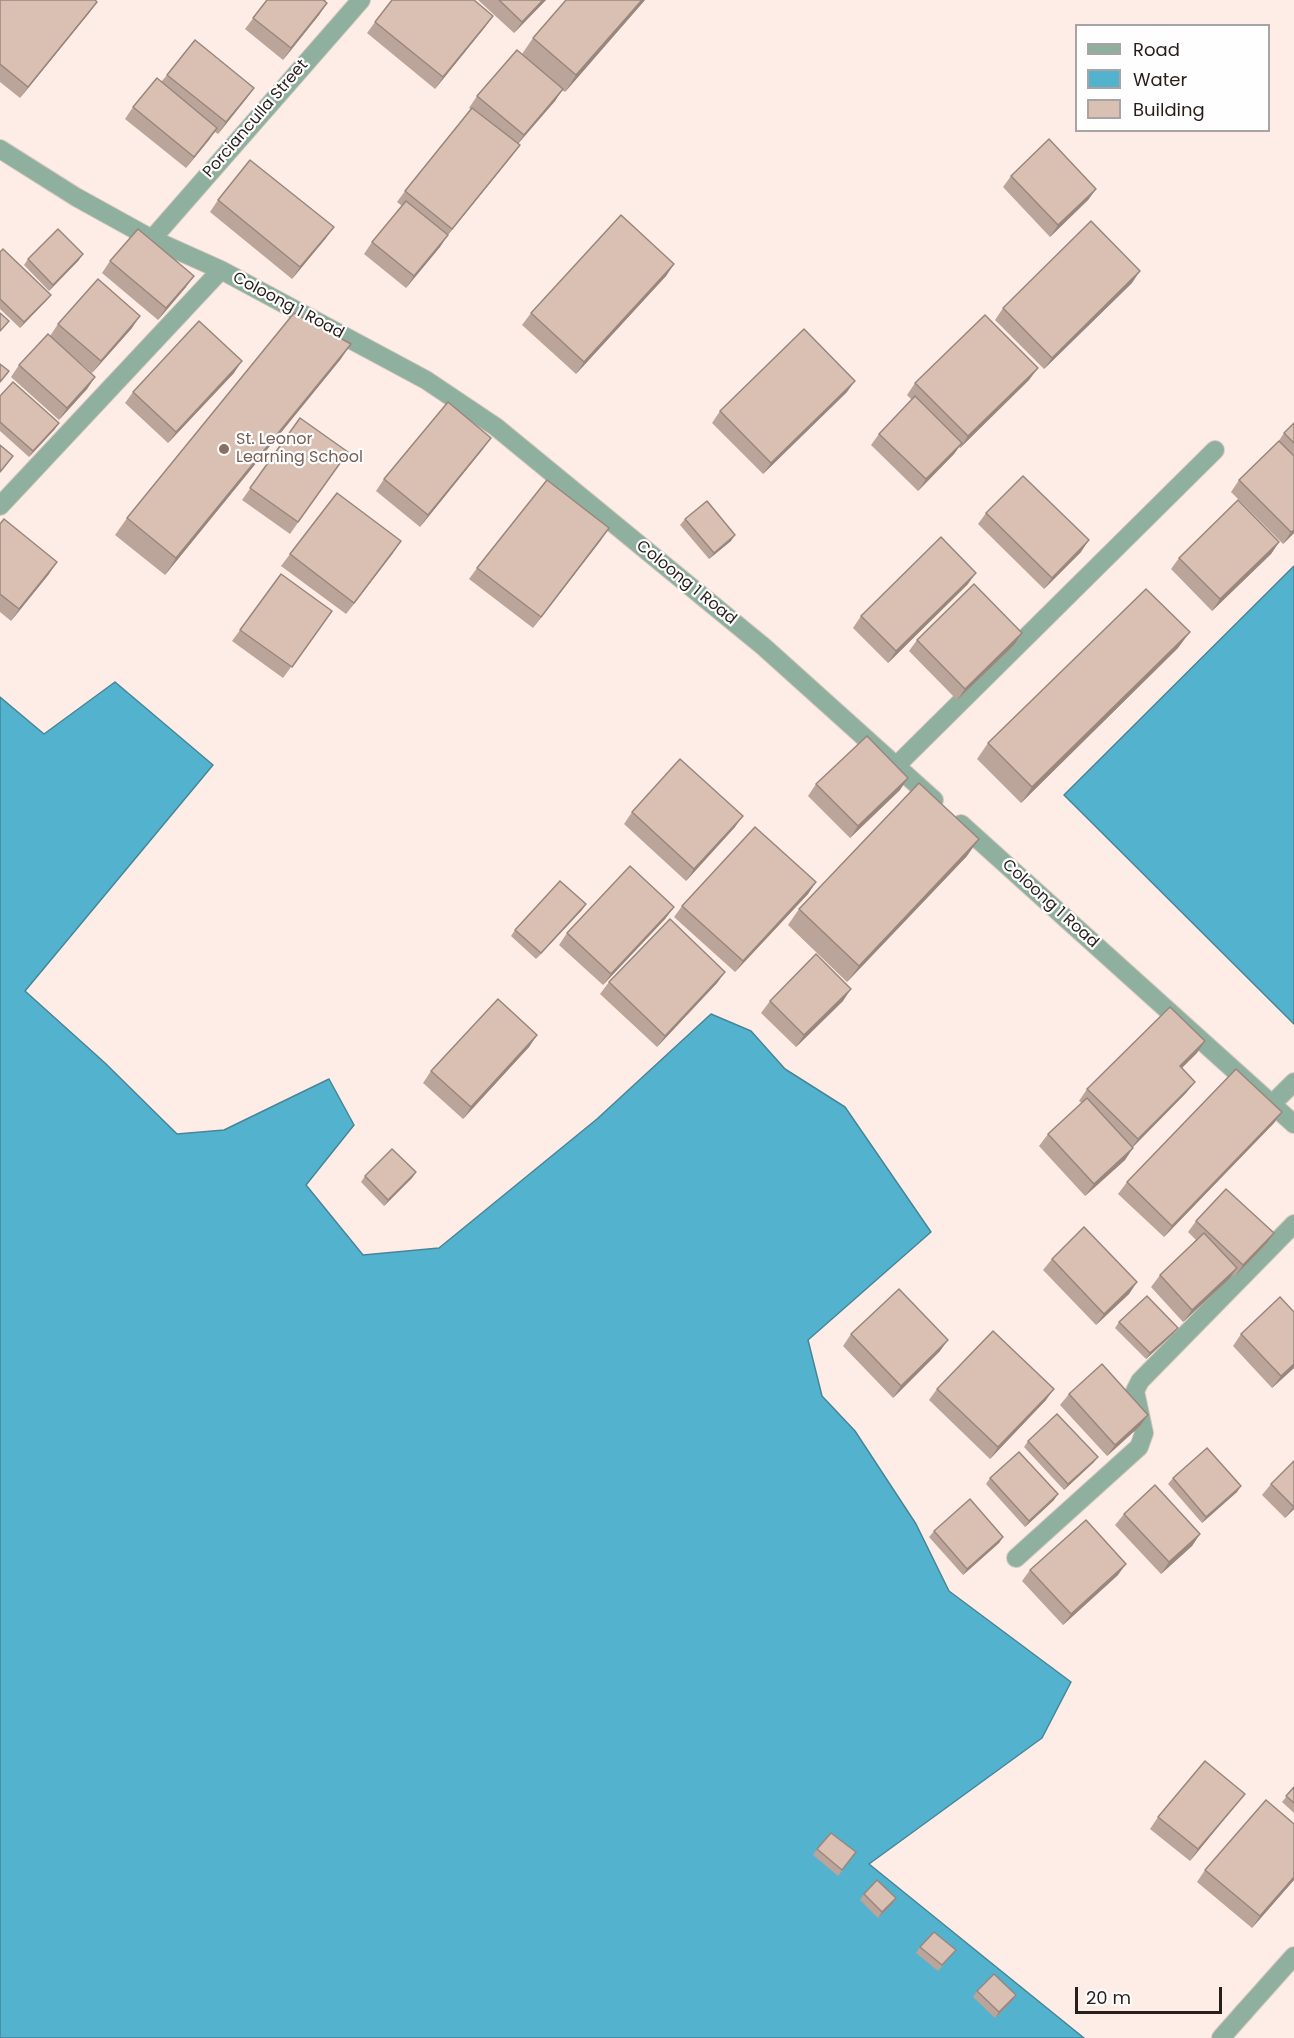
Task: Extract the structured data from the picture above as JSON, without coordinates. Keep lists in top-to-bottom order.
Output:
{
  "streets": {
    "street": ["Porcianculla Street", "Coloong 1 Road"]
  },
  "crossings": [
    ["Porcianculla Street", "Coloong 1 Road"]
  ],
  "places": ["St. Leonor Learning School"],
  "legend": ["Road", "Water", "Building"],
  "scale_bar": "20 m"
}
